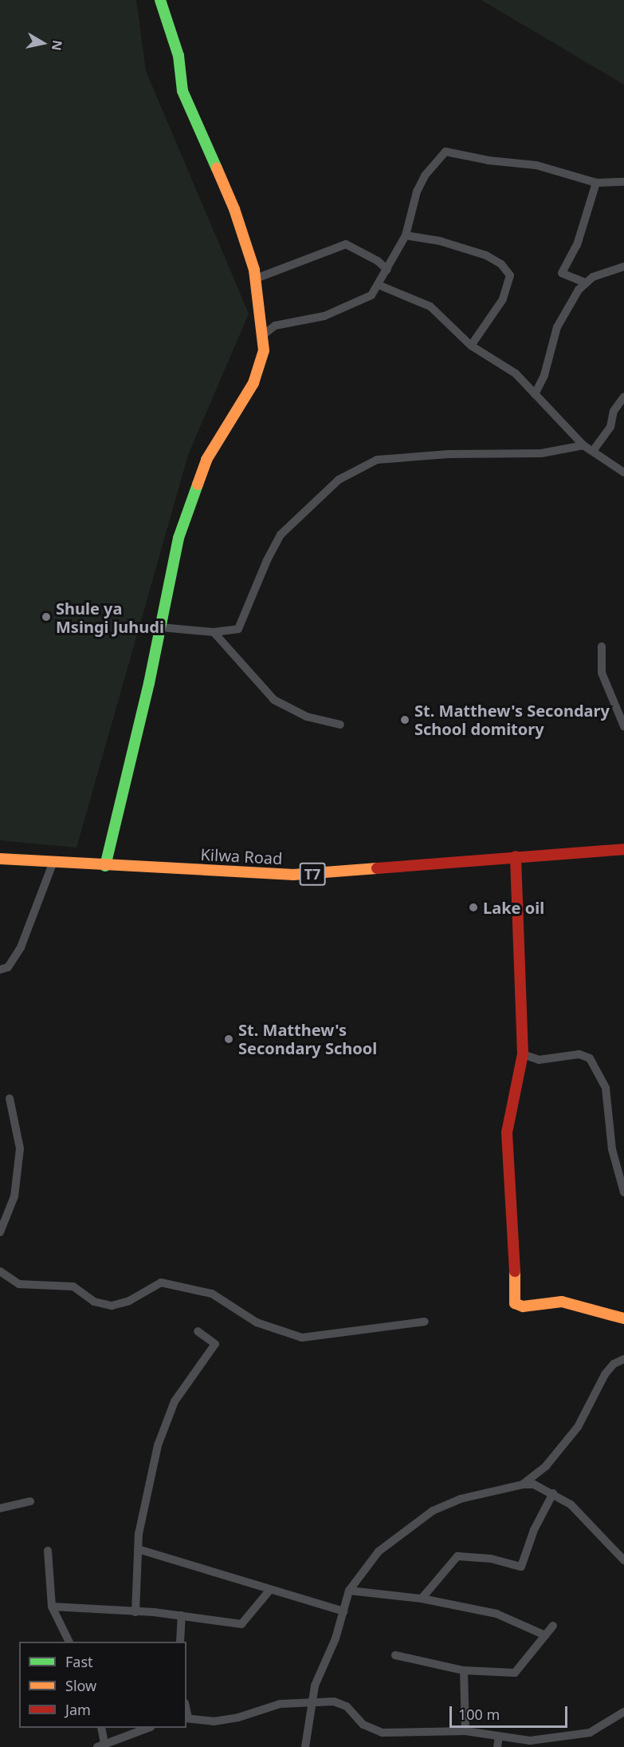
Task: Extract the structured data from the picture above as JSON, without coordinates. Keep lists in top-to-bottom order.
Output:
{
  "streets": {
    "main road": ["Kilwa Road", "T7"]
  },
  "places": [
    "Shule ya Msingi Juhudi",
    "St. Matthew's Secondary School domitory",
    "Lake oil",
    "St. Matthew's Secondary School"
  ],
  "legend": ["Fast", "Slow", "Jam"],
  "scale_bar": "100 m",
  "north": "right"
}
